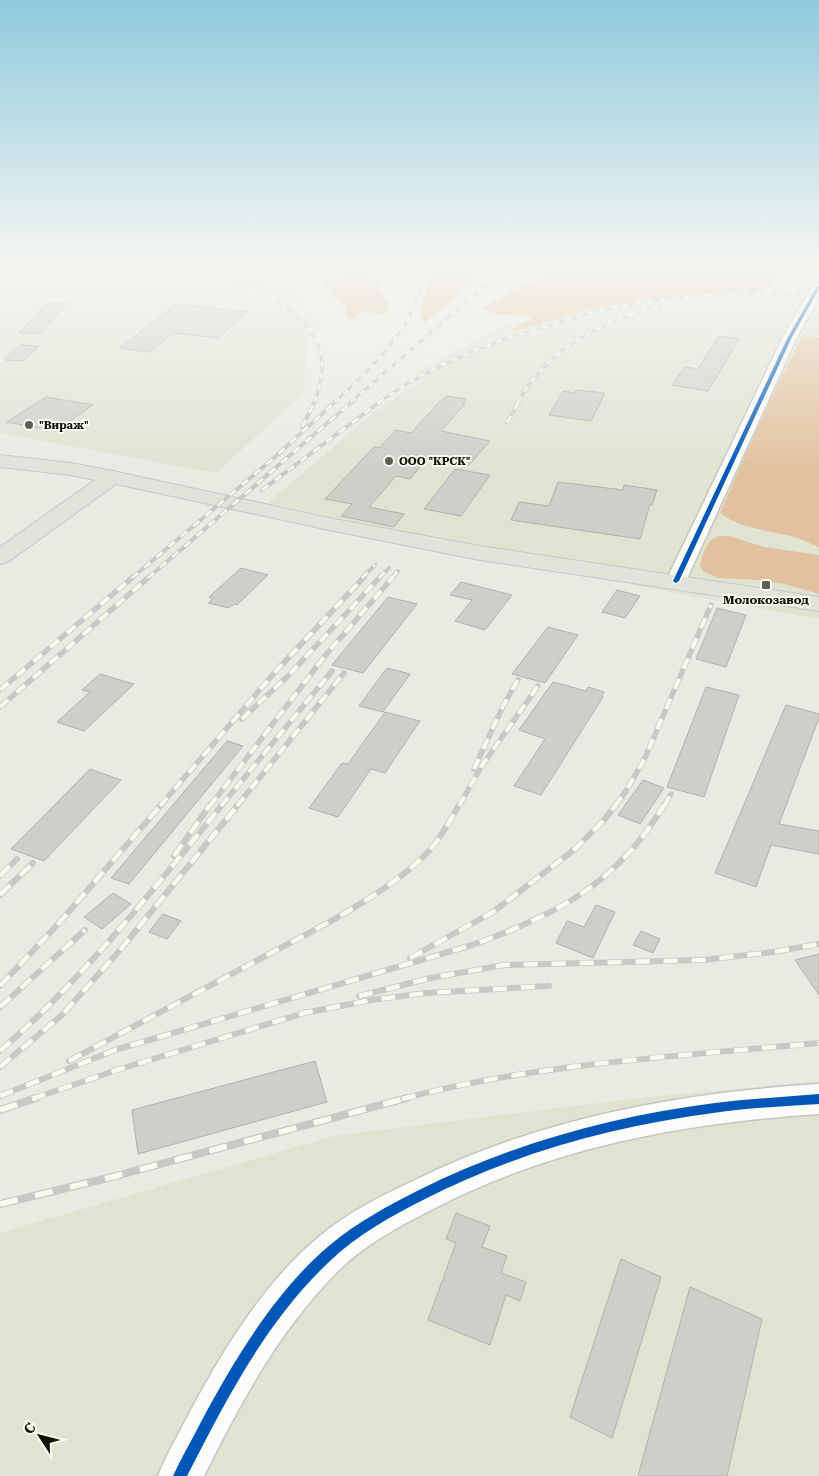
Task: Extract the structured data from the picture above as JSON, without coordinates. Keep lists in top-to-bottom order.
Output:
{
  "places": {
    "other": ["\"Вираж\"", "ООО \"КРСК\""],
    "transit": ["Молокозавод"]
  },
  "north": "top left"
}
